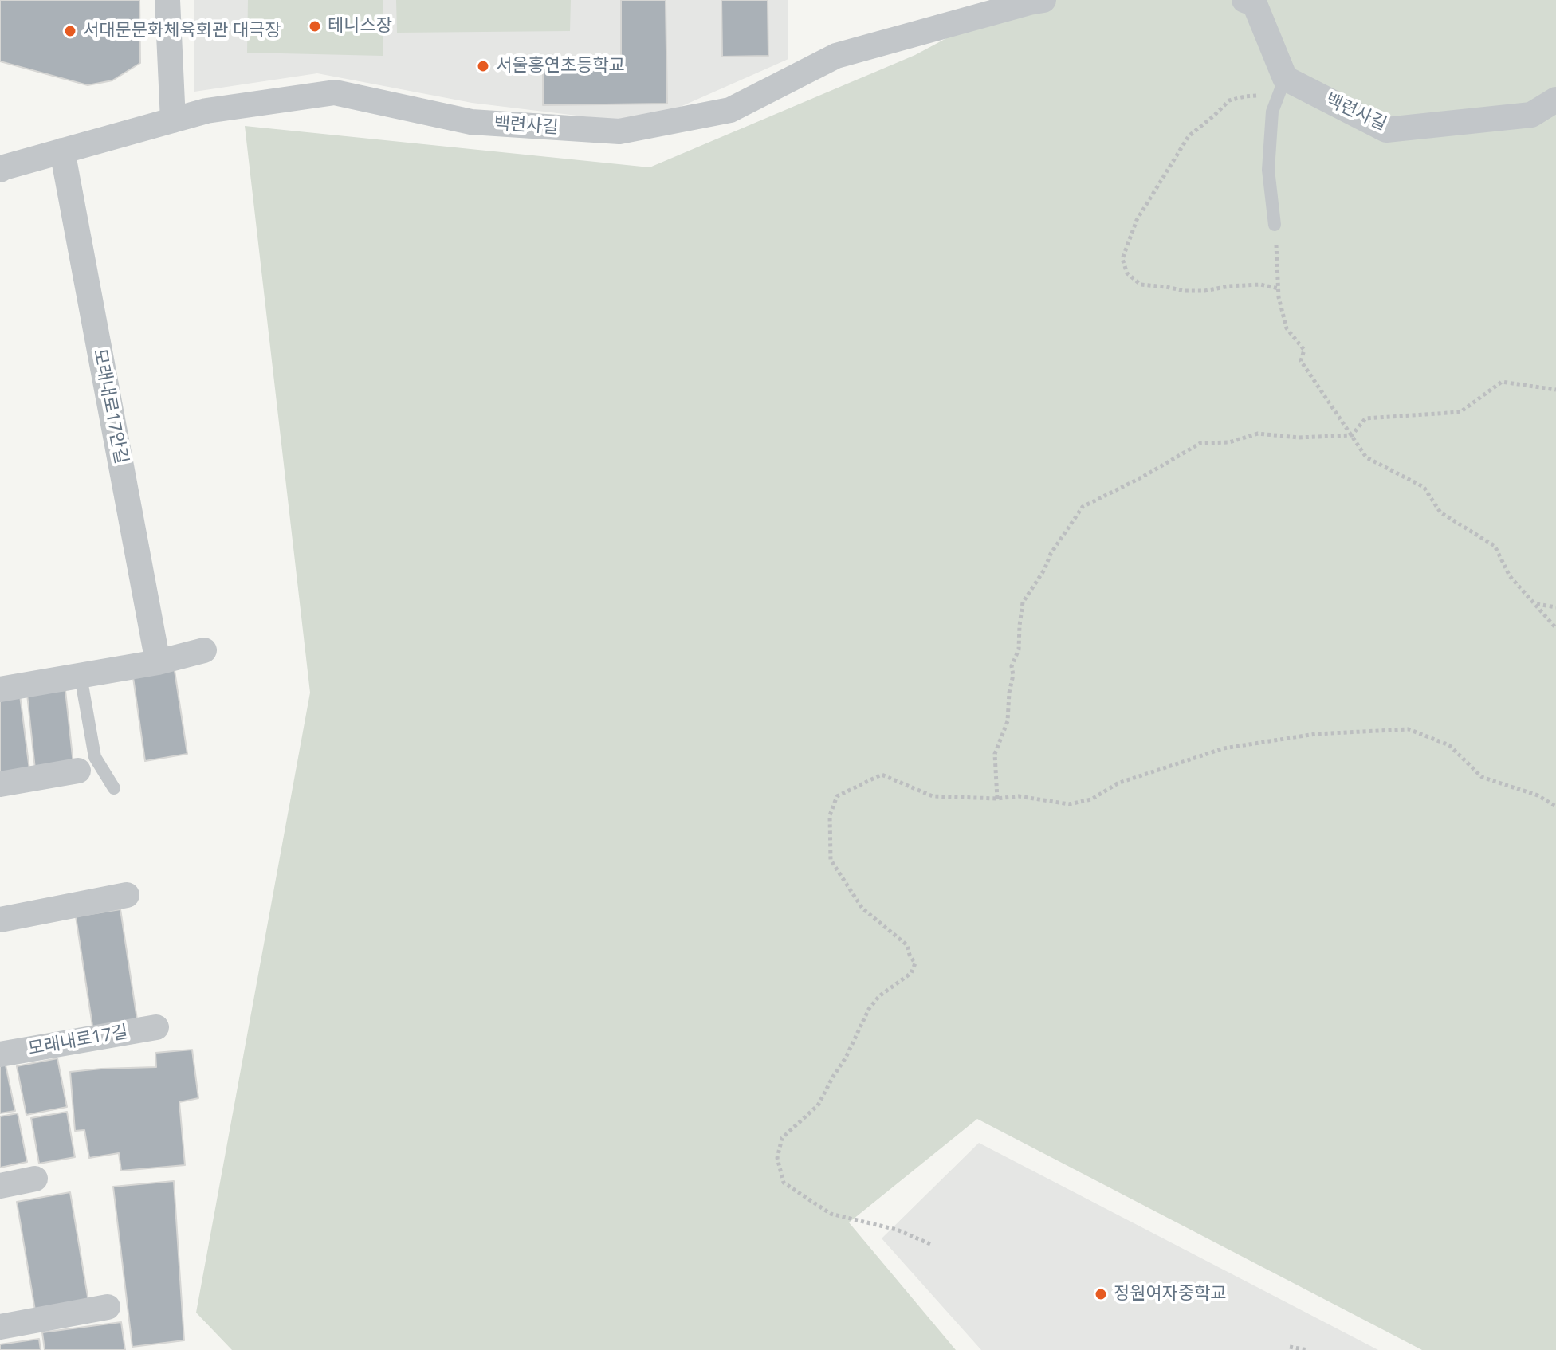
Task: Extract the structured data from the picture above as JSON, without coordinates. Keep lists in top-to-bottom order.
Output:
{
  "streets": {
    "street": ["백련사길", "모래내로17안길", "모래내로17길"]
  },
  "crossings": [
    ["백련사길", "모래내로17안길"]
  ],
  "places": [
    "테니스장",
    "서대문문화체육회관 대극장",
    "서울홍연초등학교",
    "정원여자중학교"
  ]
}
